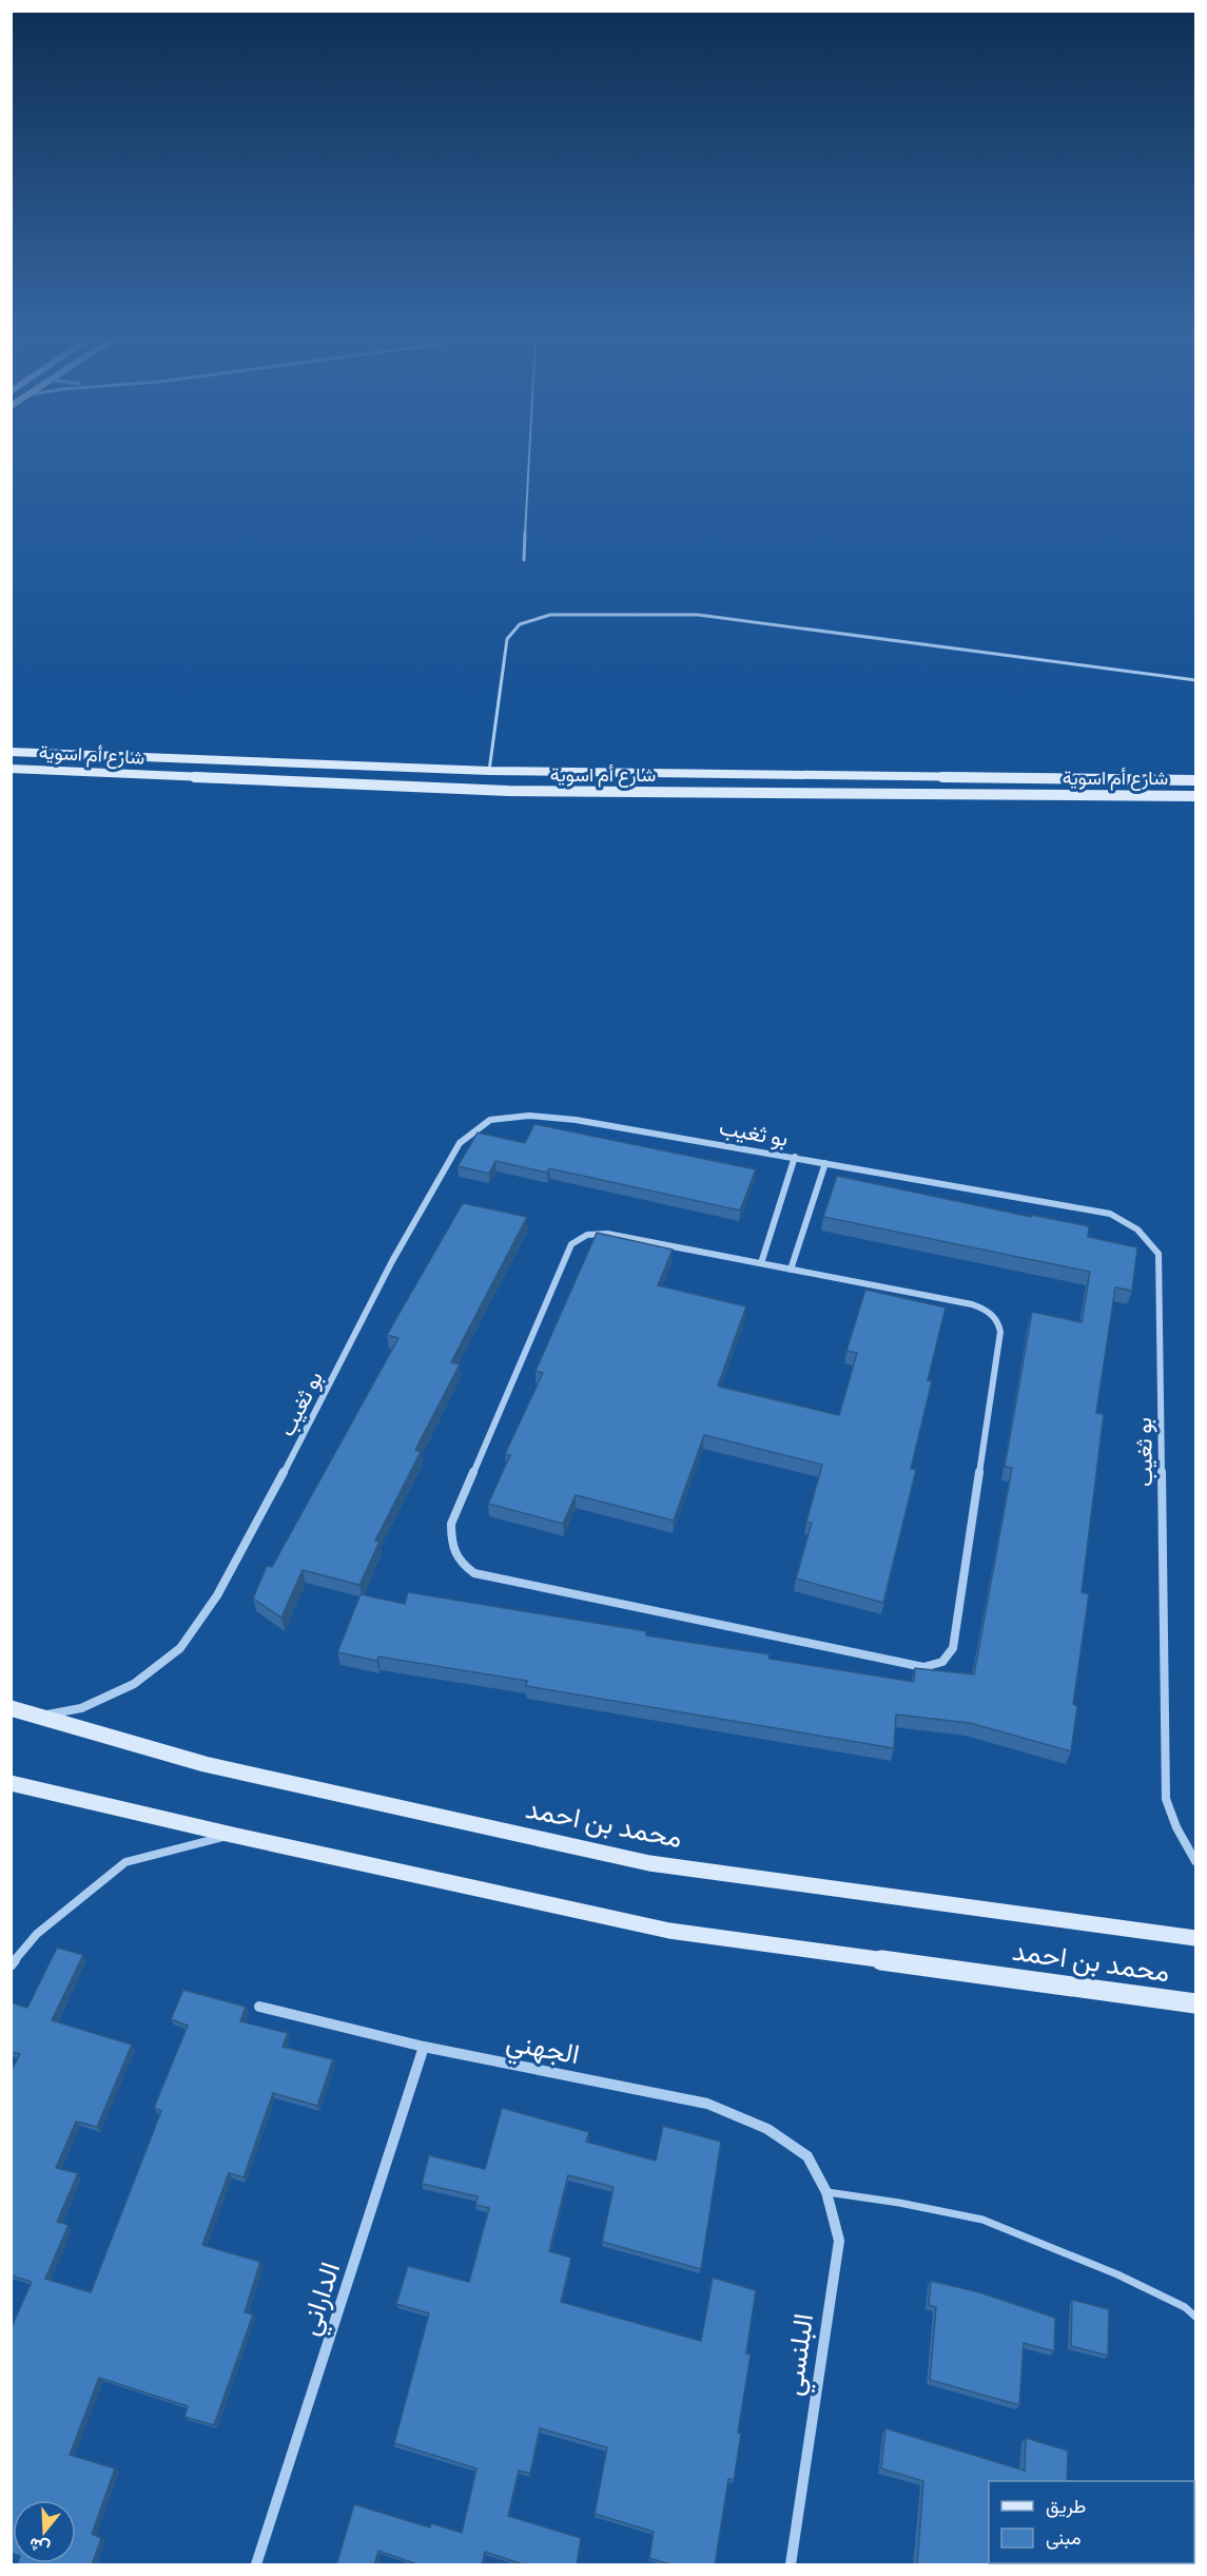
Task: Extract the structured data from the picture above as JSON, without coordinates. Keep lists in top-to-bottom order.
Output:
{
  "streets": {
    "street": [
      "شارع أم اسوية",
      "بو ثغيب",
      "محمد بن احمد",
      "الجهني",
      "الداراني",
      "البلنسي"
    ]
  },
  "crossings": [
    ["بو ثغيب", "محمد بن احمد"],
    ["الجهني", "الداراني"],
    ["الجهني", "البلنسي"]
  ],
  "legend": ["طريق", "مبنى"],
  "north": "bottom"
}
